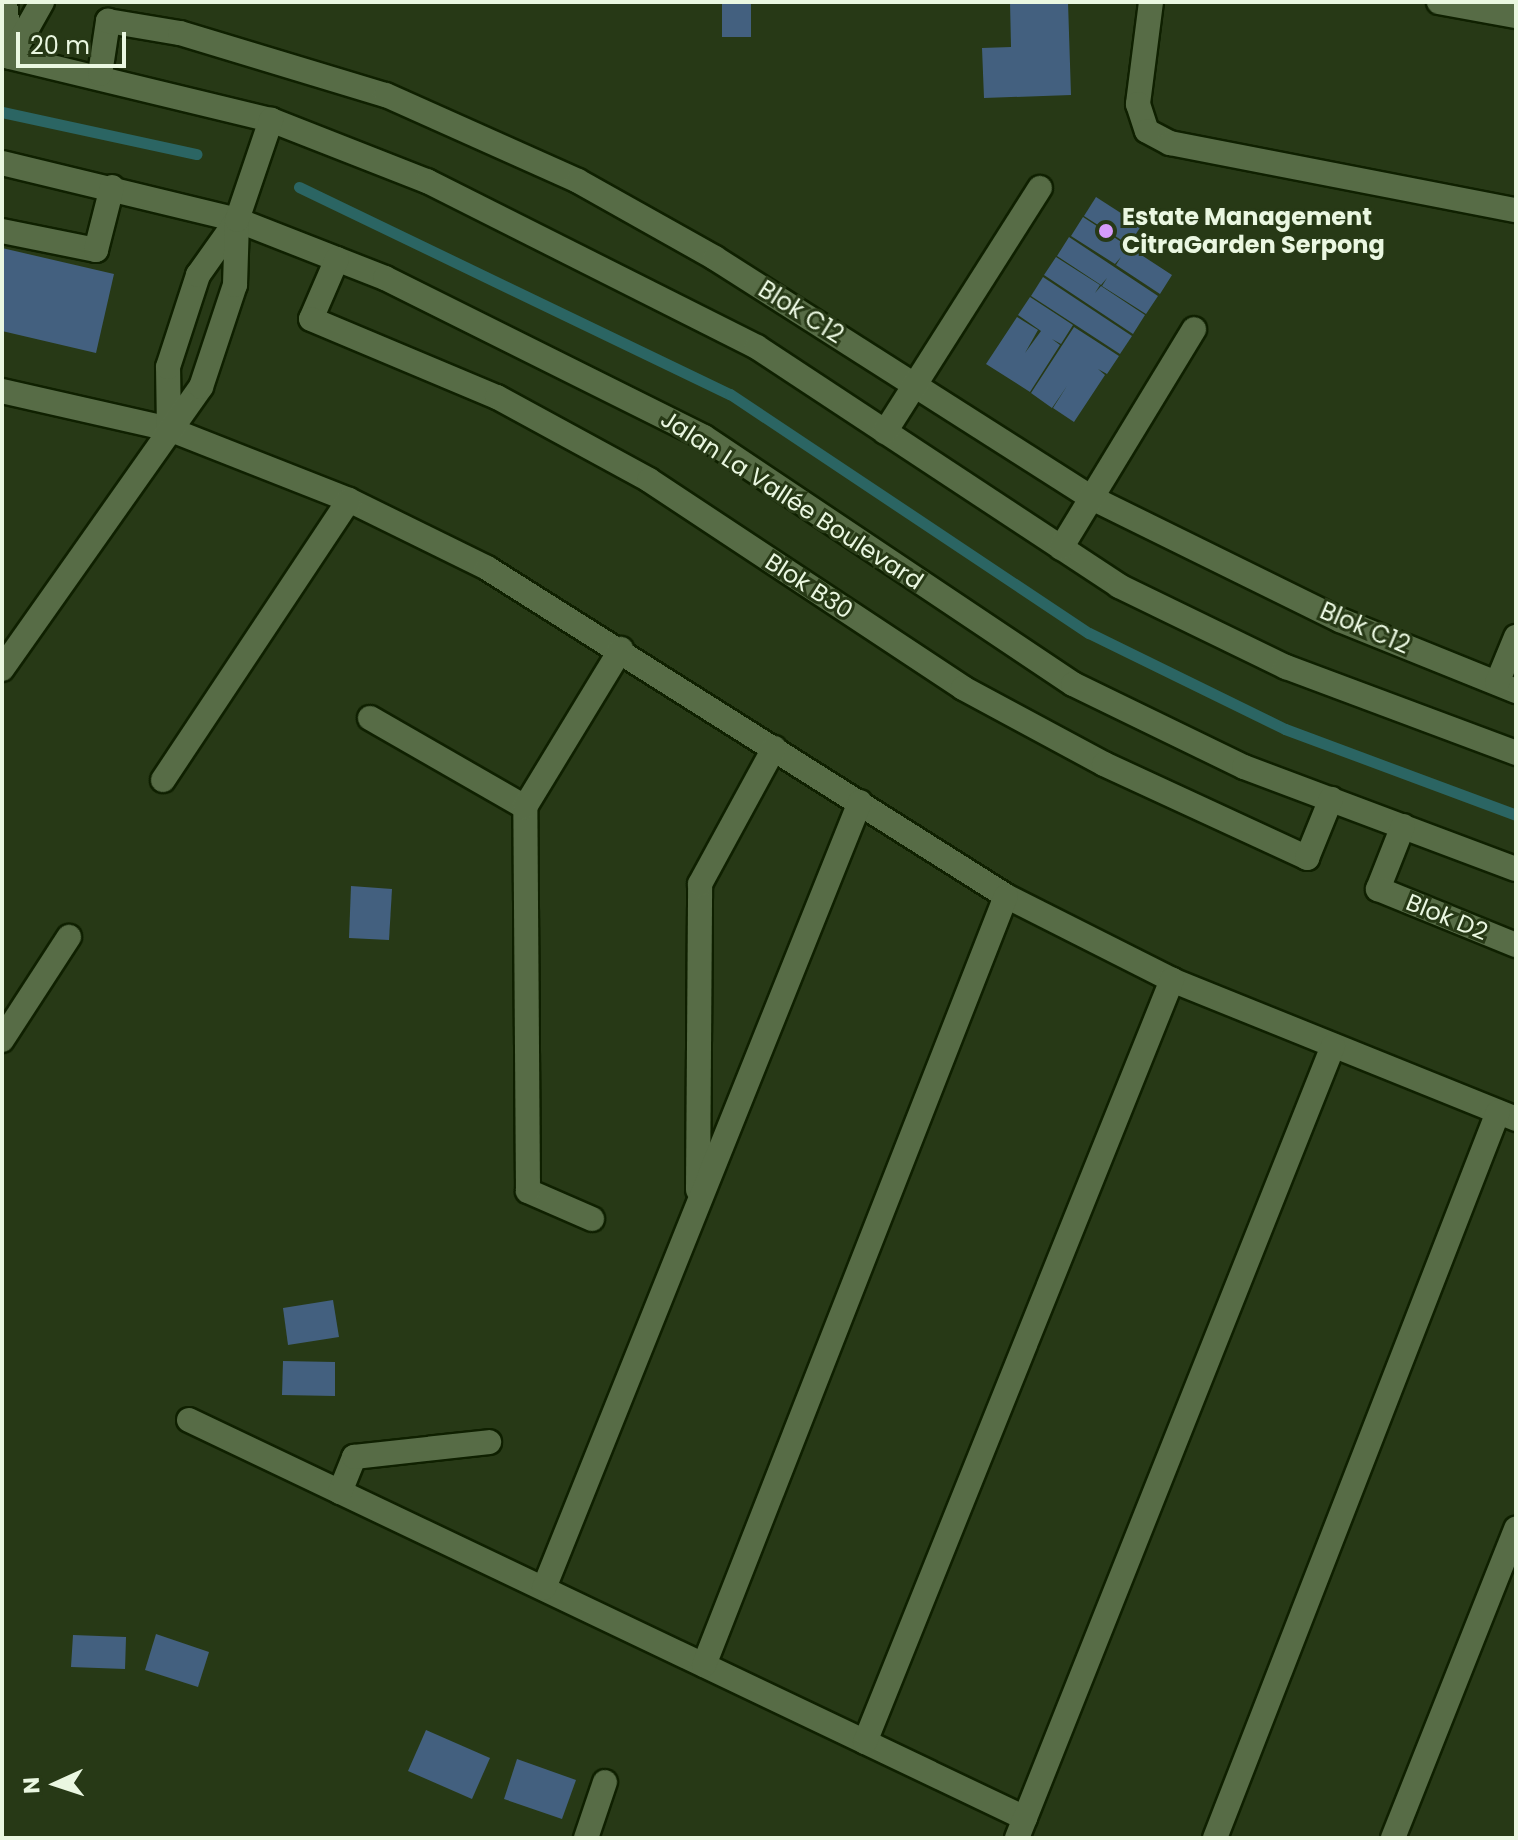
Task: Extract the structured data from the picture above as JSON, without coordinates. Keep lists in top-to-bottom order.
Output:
{
  "streets": {
    "street": [
      "Blok C12",
      "Jalan La Vallée Boulevard",
      "Blok B30",
      "Blok D2"
    ]
  },
  "crossings": [
    ["Jalan La Vallée Boulevard", "Blok B30"],
    ["Jalan La Vallée Boulevard", "Blok D2"]
  ],
  "places": ["Estate Management CitraGarden Serpong"],
  "scale_bar": "20 m",
  "north": "left"
}
